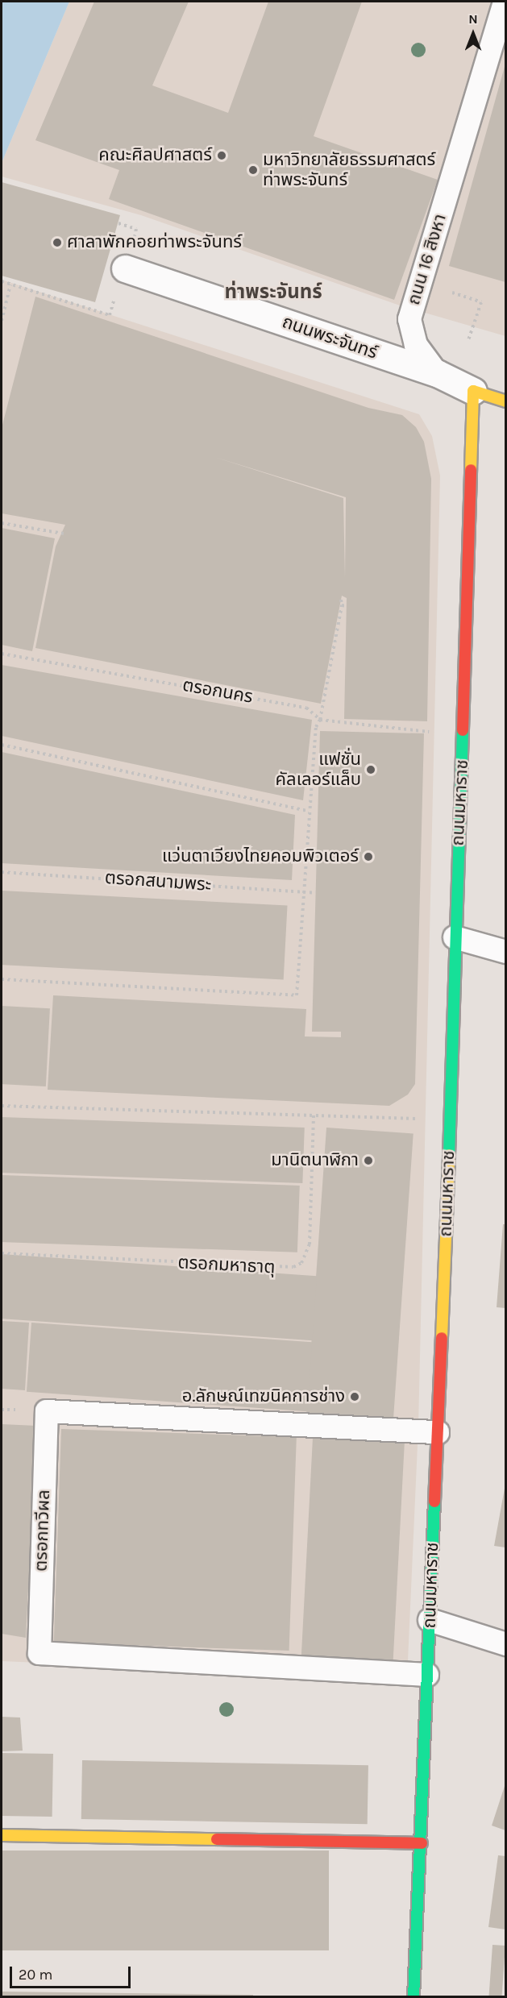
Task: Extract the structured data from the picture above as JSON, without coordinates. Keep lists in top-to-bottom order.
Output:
{
  "streets": {
    "street": ["ถนนพระจันทร์", "ถนนมหาราช"],
    "lane": ["ถนน 16 สิงหา", "ตรอกทวีผล"],
    "path": ["ตรอกนคร", "ตรอกสนามพระ", "ตรอกมหาธาตุ"]
  },
  "crossings": [
    ["ถนน 16 สิงหา", "ถนนพระจันทร์"],
    ["ถนนพระจันทร์", "ถนนมหาราช"],
    ["ถนนมหาราช", "ตรอกทวีผล"]
  ],
  "districts": ["ท่าพระจันทร์"],
  "places": [
    "คณะศิลปศาสตร์",
    "มหาวิทยาลัยธรรมศาสตร์ ท่าพระจันทร์",
    "ศาลาพักคอยท่าพระจันทร์",
    "แฟชั่น คัลเลอร์แล็บ",
    "แว่นตาเวียงไทยคอมพิวเตอร์",
    "มานิตนาฬิกา",
    "อ.ลักษณ์เทฆนิคการช่าง"
  ],
  "scale_bar": "20 m",
  "north": "top"
}
